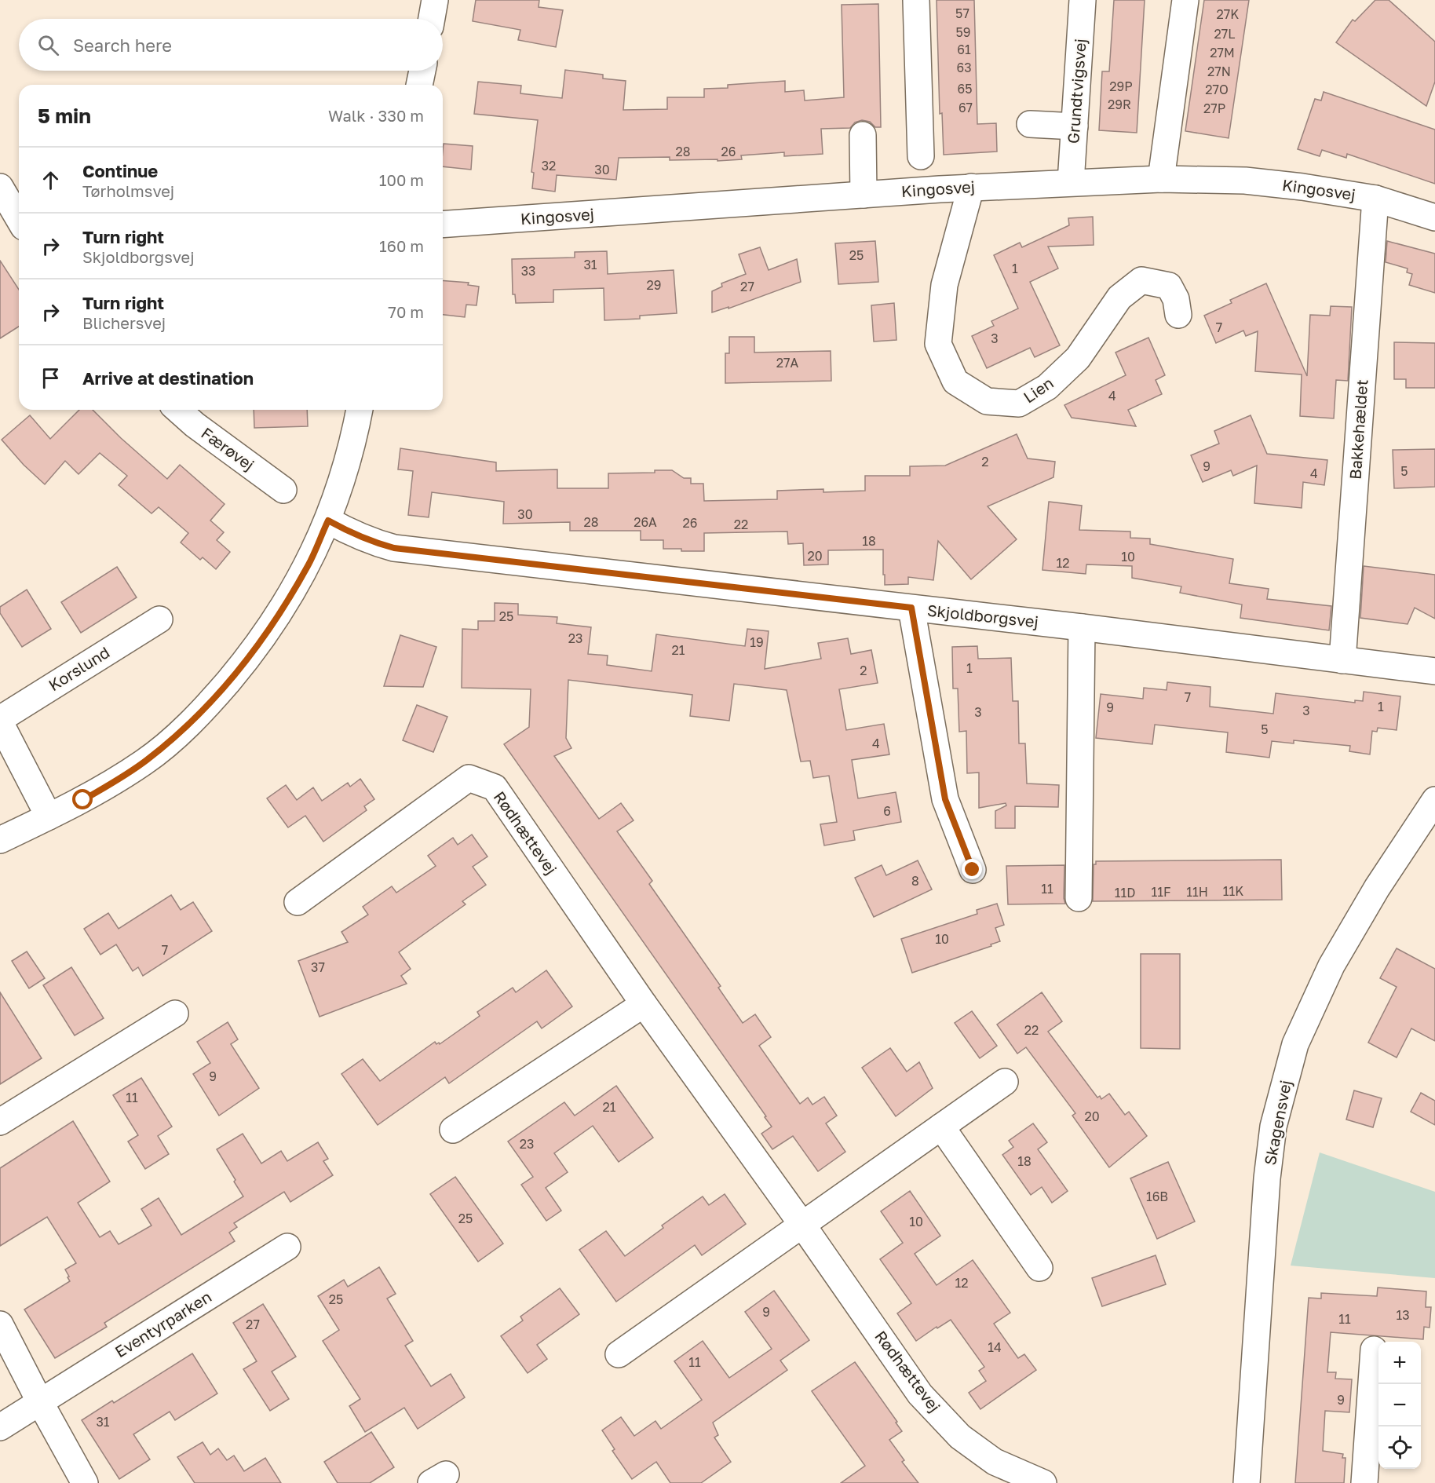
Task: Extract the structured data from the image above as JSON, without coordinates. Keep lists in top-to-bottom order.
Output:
{
  "streets": {
    "street": [
      "Grundtvigsvej",
      "Kingosvej",
      "Lien",
      "Bakkehældet",
      "Færøvej",
      "Skjoldborgsvej",
      "Korslund",
      "Rødhættevej",
      "Skagensvej",
      "Eventyrparken"
    ]
  },
  "crossings": [
    ["Grundtvigsvej", "Kingosvej"],
    ["Kingosvej", "Lien"],
    ["Kingosvej", "Bakkehældet"],
    ["Bakkehældet", "Skjoldborgsvej"]
  ],
  "house_numbers": [
    "57",
    "27K",
    "59",
    "27L",
    "61",
    "27M",
    "63",
    "27N",
    "29P",
    "65",
    "27O",
    "29R",
    "67",
    "27P",
    "28",
    "26",
    "32",
    "30",
    "25",
    "31",
    "1",
    "33",
    "29",
    "27",
    "7",
    "3",
    "27A",
    "4",
    "2",
    "9",
    "5",
    "4",
    "30",
    "28",
    "26A",
    "26",
    "22",
    "18",
    "20",
    "10",
    "12",
    "25",
    "23",
    "19",
    "21",
    "1",
    "2",
    "7",
    "1",
    "9",
    "3",
    "3",
    "5",
    "4",
    "6",
    "8",
    "11",
    "11K",
    "11F",
    "11H",
    "11D",
    "10",
    "7",
    "37",
    "22",
    "9",
    "11",
    "21",
    "20",
    "23",
    "18",
    "16B",
    "25",
    "10",
    "12",
    "25",
    "9",
    "13",
    "11",
    "27",
    "14",
    "11",
    "9",
    "31"
  ],
  "page": {
    "search": "Search here",
    "heading": ["5 min", "Walk · 330 m"],
    "list": [
      ["Continue", "Tørholmsvej", "100 m"],
      ["Turn right", "Skjoldborgsvej", "160 m"],
      ["Turn right", "Blichersvej", "70 m"],
      "Arrive at destination"
    ],
    "map_buttons": ["+", "−"]
  }
}
